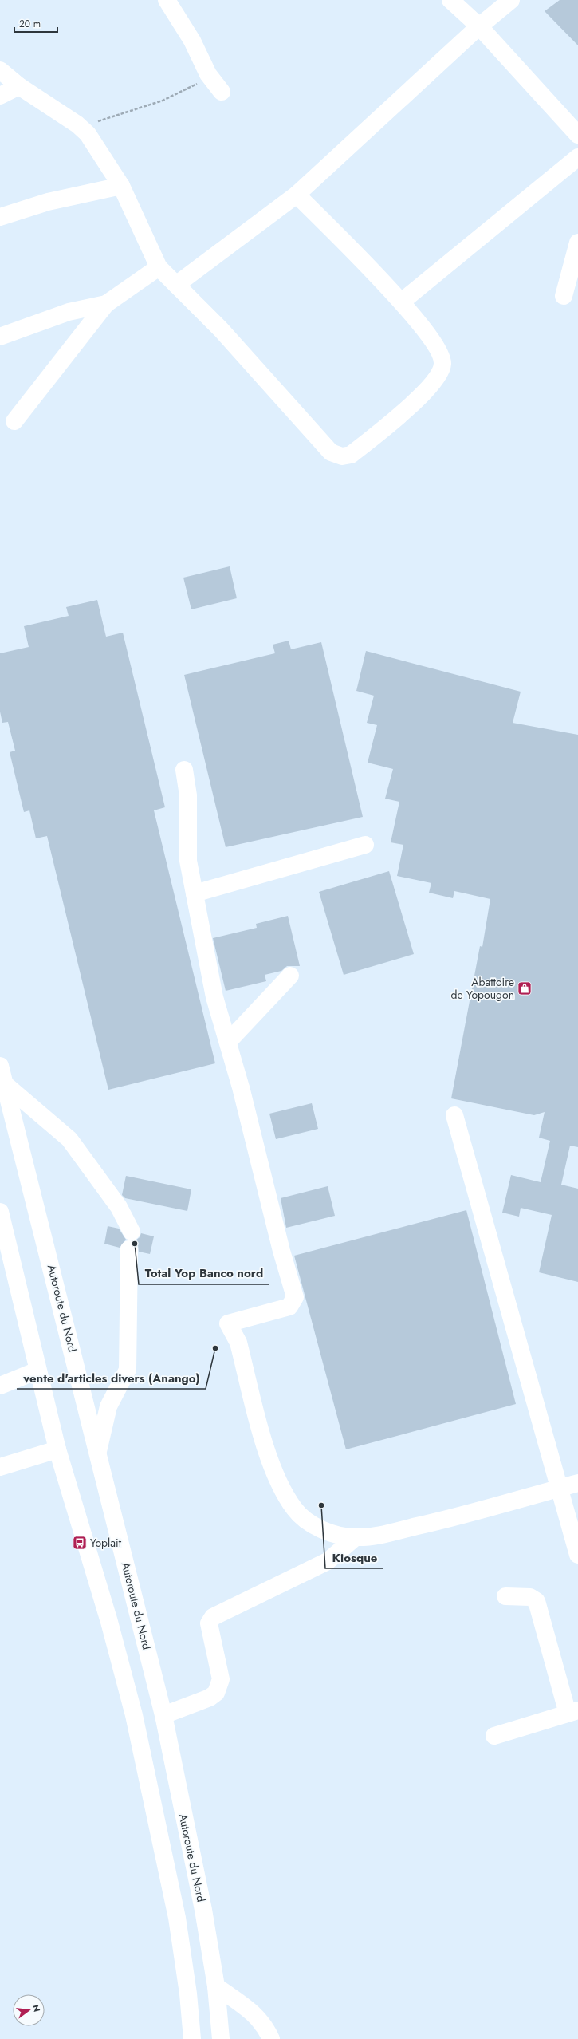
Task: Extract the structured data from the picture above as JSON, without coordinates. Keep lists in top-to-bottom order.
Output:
{
  "streets": {
    "main road": ["Autoroute du Nord"]
  },
  "places": {
    "shop": ["Abattoire de Yopougon"],
    "other": ["Total Yop Banco nord", "vente d'articles divers (Anango)", "Kiosque"],
    "bus stop": ["Yoplait"]
  },
  "scale_bar": "20 m",
  "north": "right"
}
